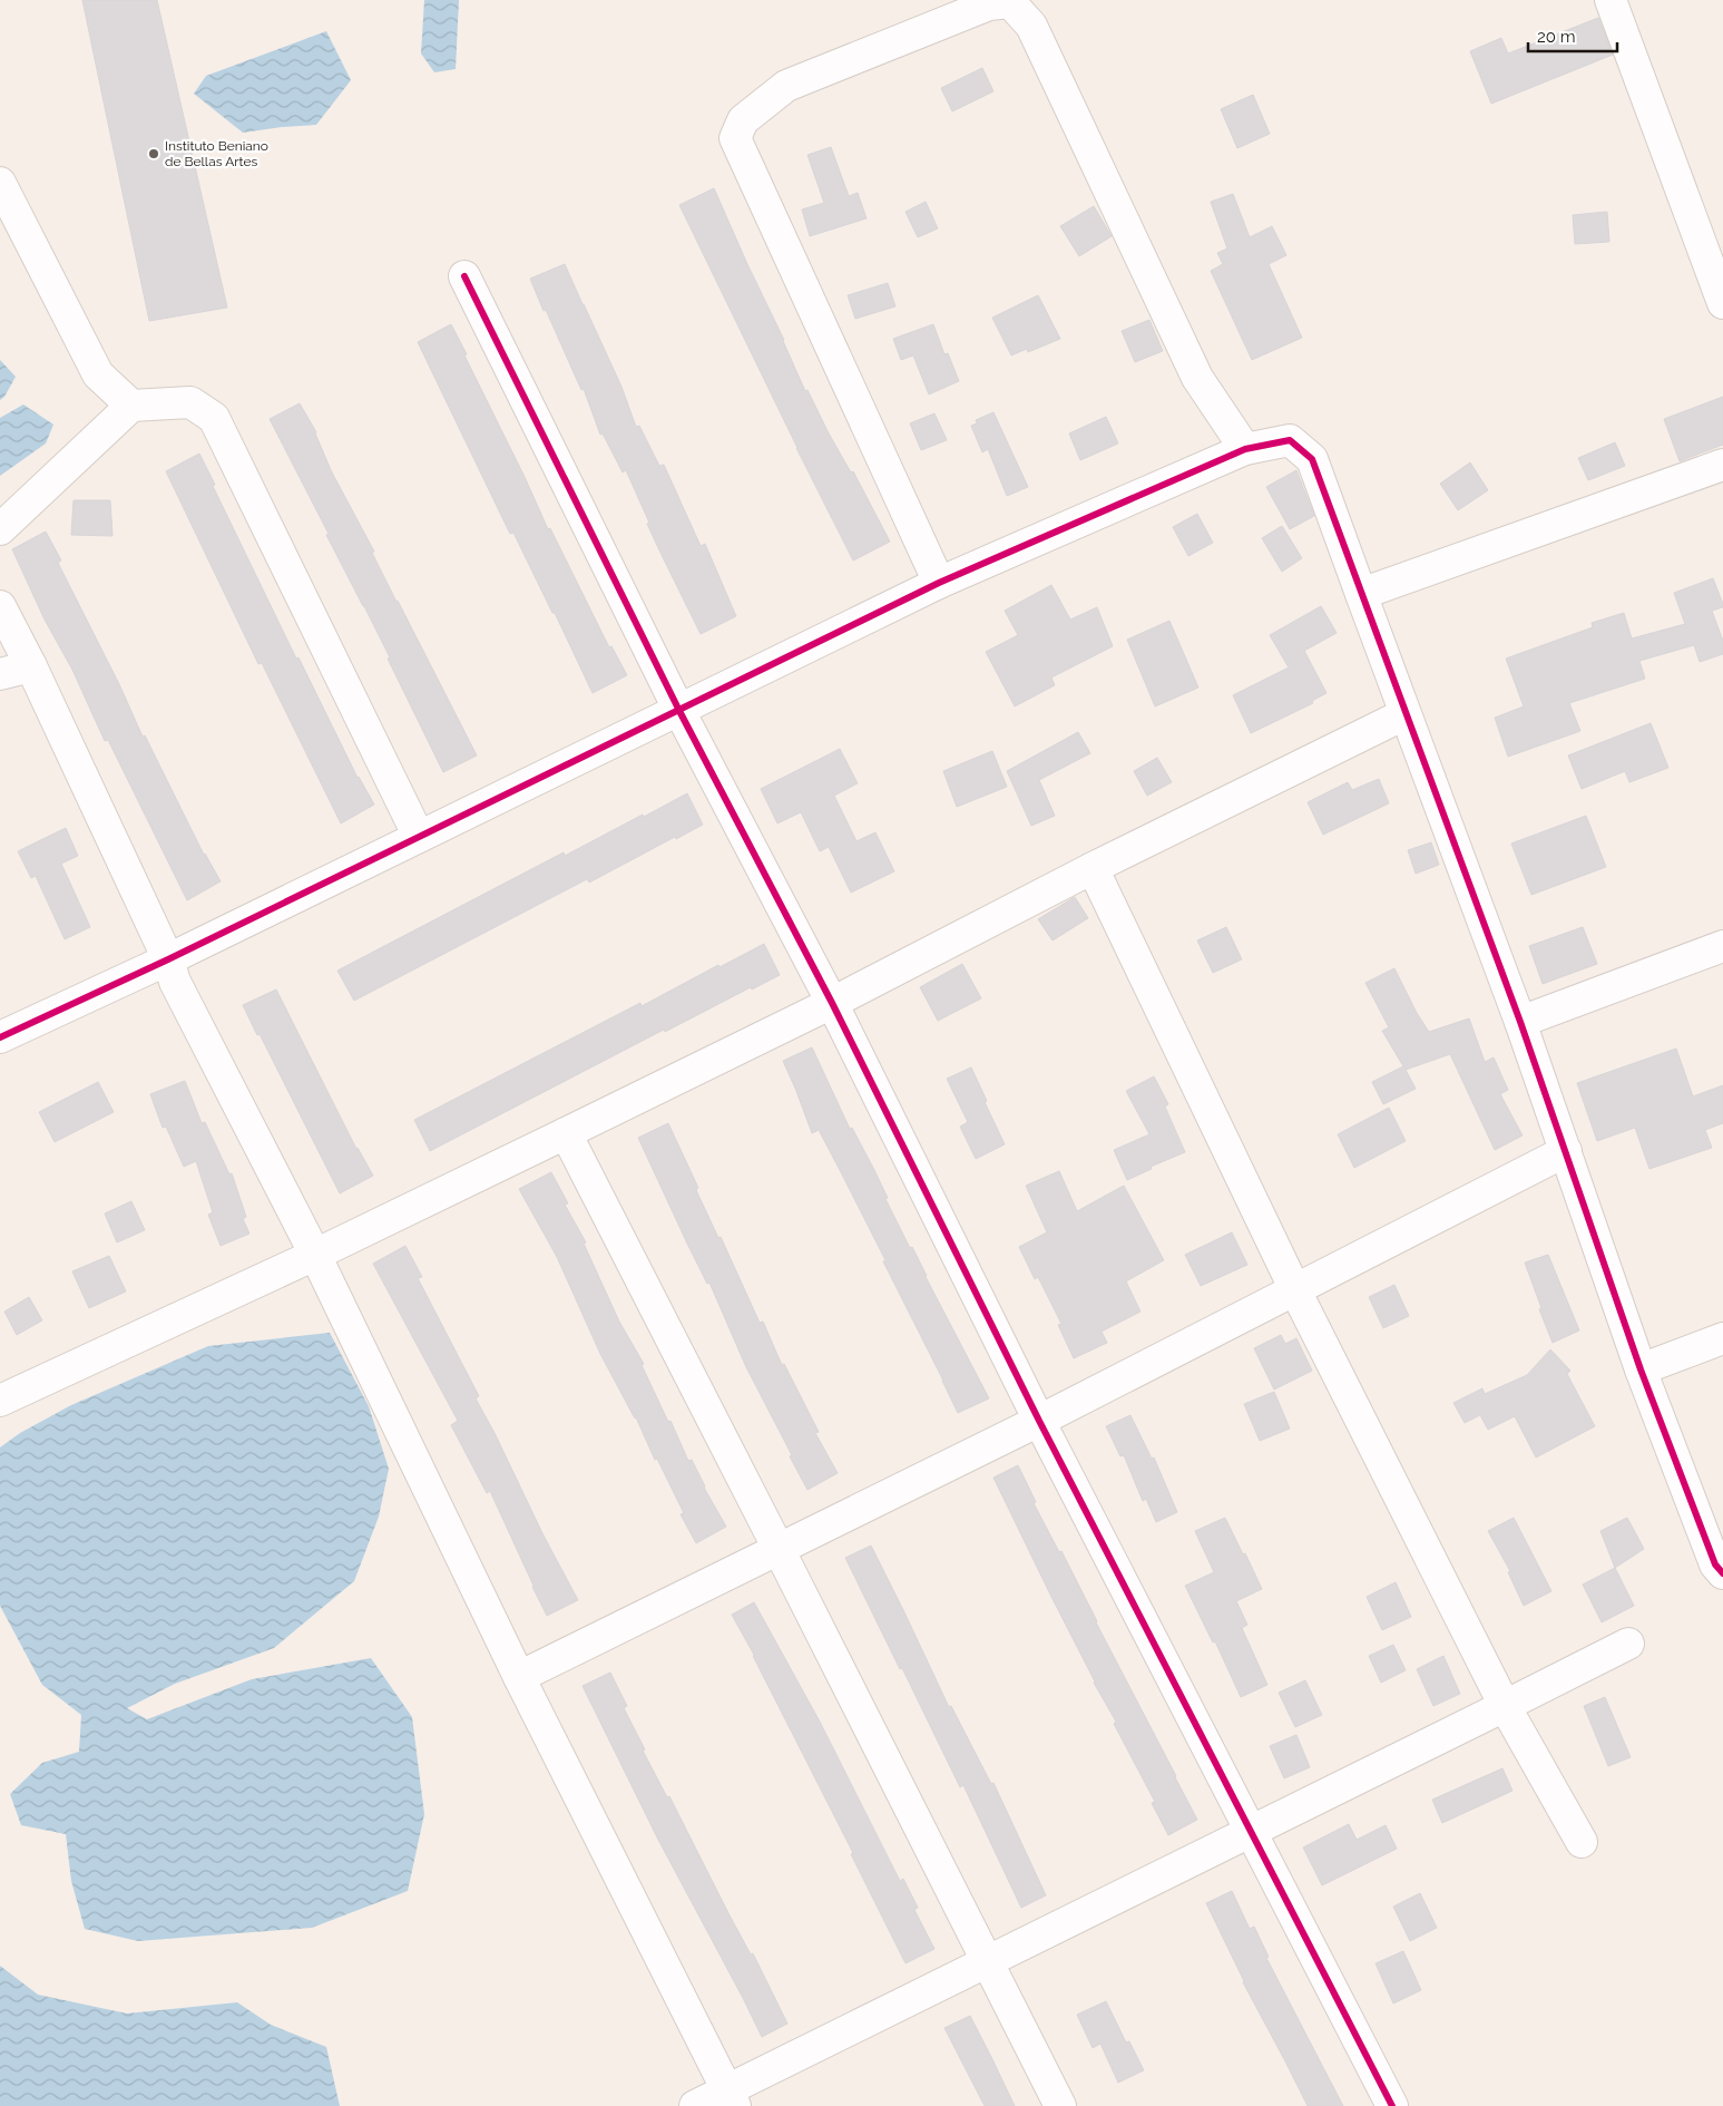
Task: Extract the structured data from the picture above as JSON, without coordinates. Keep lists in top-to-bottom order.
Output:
{
  "places": ["Instituto Beniano de Bellas Artes"],
  "scale_bar": "20 m"
}
